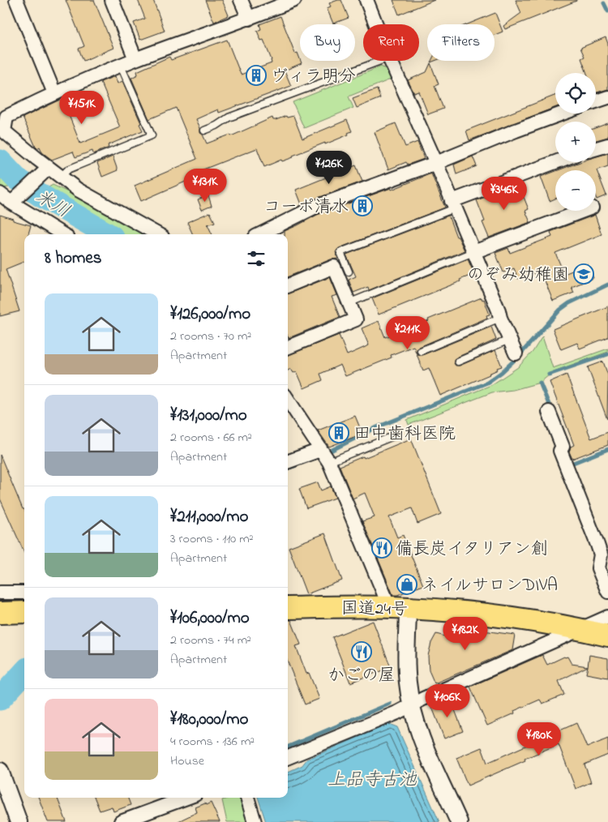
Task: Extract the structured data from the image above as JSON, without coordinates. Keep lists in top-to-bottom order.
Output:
{
  "streets": {
    "highway": ["国道24号"]
  },
  "water": ["米川", "上品寺古池"],
  "places": {
    "building": ["ヴィラ明分", "コーポ清水", "田中歯科医院"],
    "school or university": ["のぞみ幼稚園"],
    "restaurant": ["備長炭イタリアン創", "かごの屋"],
    "shop": ["ネイルサロンDIVA"]
  },
  "page": {
    "chip": ["Buy", "Rent", "Filters"],
    "map_buttons": ["+", "−"],
    "price": [
      "¥151K",
      "¥126K",
      "¥131K",
      "¥346K",
      "¥211K",
      "¥182K",
      "¥106K",
      "¥180K"
    ],
    "heading": "8 homes",
    "list": [
      {
        "name": "¥126,000/mo",
        "note": "2 rooms · 70 m² · Apartment"
      },
      {
        "name": "¥131,000/mo",
        "note": "2 rooms · 66 m² · Apartment"
      },
      {
        "name": "¥211,000/mo",
        "note": "3 rooms · 110 m² · Apartment"
      },
      {
        "name": "¥106,000/mo",
        "note": "2 rooms · 74 m² · Apartment"
      },
      {
        "name": "¥180,000/mo",
        "note": "4 rooms · 136 m² · House"
      }
    ]
  }
}
